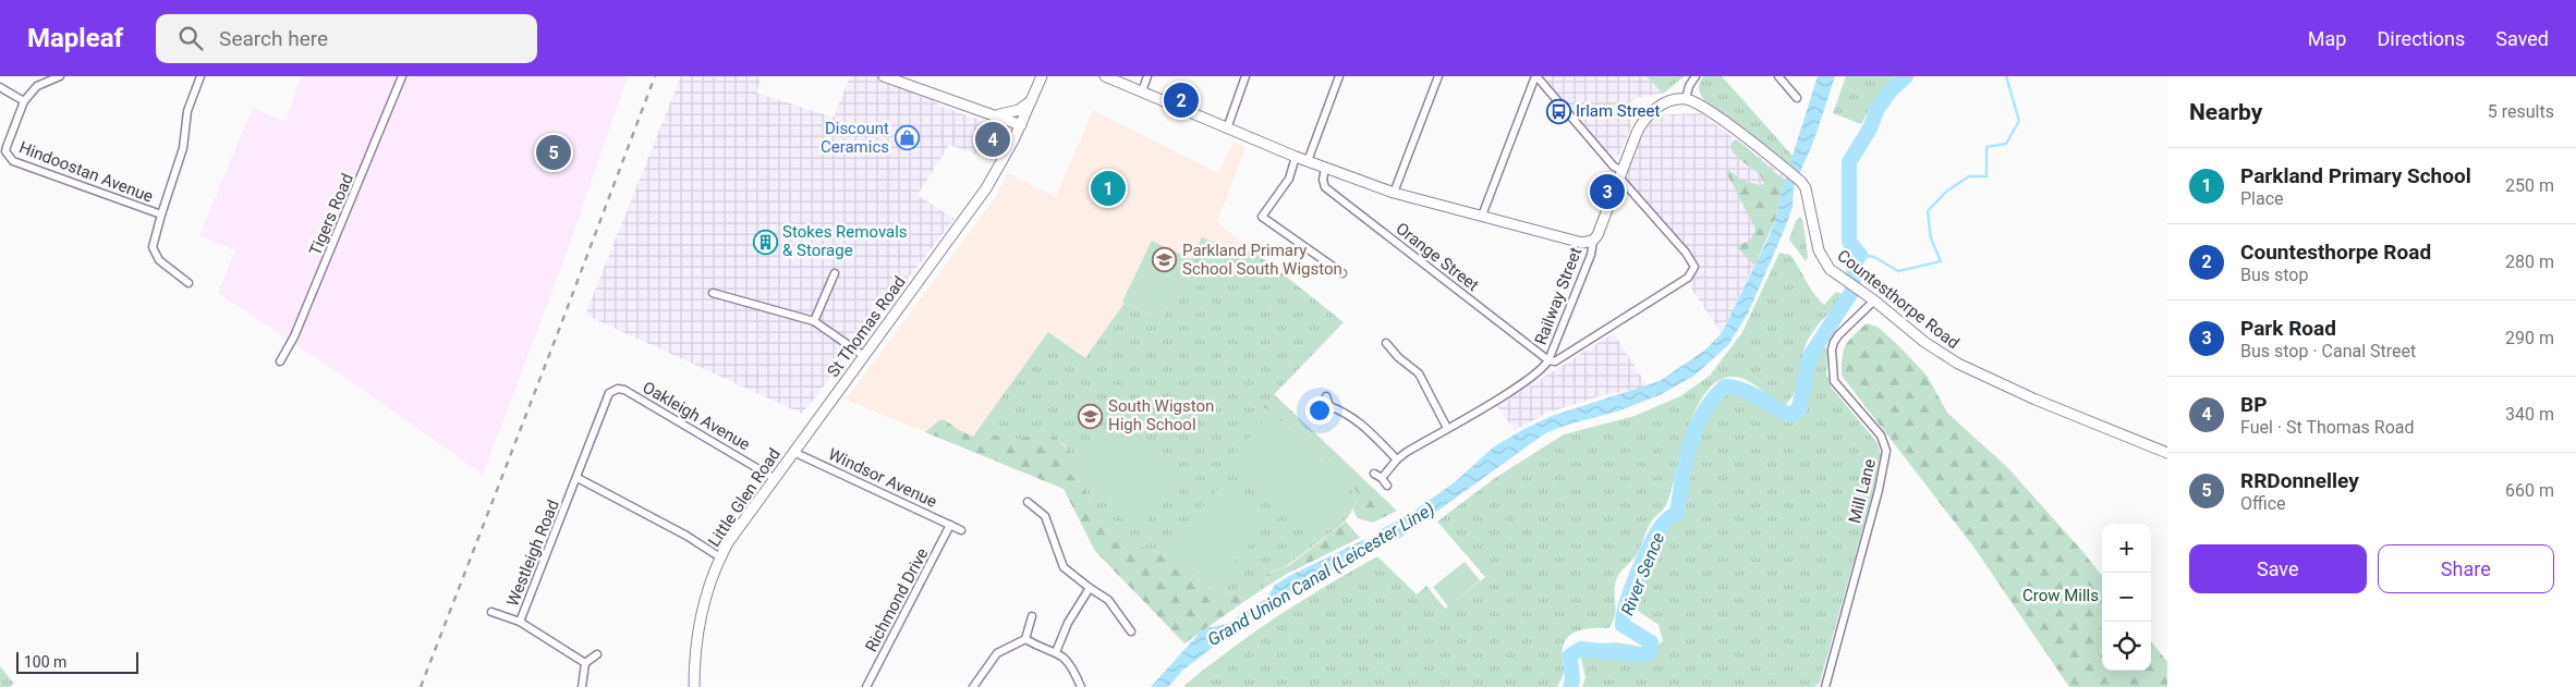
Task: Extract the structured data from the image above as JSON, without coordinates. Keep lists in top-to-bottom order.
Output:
{
  "streets": {
    "street": [
      "Hindoostan Avenue",
      "Tigers Road",
      "Orange Street",
      "Railway Street",
      "Countesthorpe Road",
      "St Thomas Road",
      "Oakleigh Avenue",
      "Windsor Avenue",
      "Mill Lane",
      "Little Glen Road",
      "Westleigh Road",
      "Richmond Drive"
    ]
  },
  "crossings": [
    ["Orange Street", "Railway Street"],
    ["Countesthorpe Road", "Mill Lane"],
    ["St Thomas Road", "Windsor Avenue"],
    ["St Thomas Road", "Little Glen Road"],
    ["Oakleigh Avenue", "Little Glen Road"],
    ["Oakleigh Avenue", "Westleigh Road"],
    ["Windsor Avenue", "Little Glen Road"],
    ["Windsor Avenue", "Richmond Drive"]
  ],
  "water": ["Grand Union Canal (Leicester Line)", "River Sence"],
  "parks": ["Crow Mills"],
  "places": {
    "bus stop": ["Irlam Street"],
    "shop": ["Discount Ceramics"],
    "building": ["Stokes Removals & Storage"],
    "school or university": ["Parkland Primary School South Wigston", "South Wigston High School"]
  },
  "scale_bar": "100 m",
  "page": {
    "header": "Mapleaf",
    "search": "Search here",
    "nav": ["Map", "Directions", "Saved"],
    "heading": ["Nearby", "5 results"],
    "pins": [
      "2",
      "4",
      "5",
      "1",
      "3"
    ],
    "list": [
      {
        "mark": "1",
        "name": "Parkland Primary School",
        "note": "Place",
        "value": "250 m"
      },
      {
        "mark": "2",
        "name": "Countesthorpe Road",
        "note": "Bus stop",
        "value": "280 m"
      },
      {
        "mark": "3",
        "name": "Park Road",
        "note": "Bus stop · Canal Street",
        "value": "290 m"
      },
      {
        "mark": "4",
        "name": "BP",
        "note": "Fuel · St Thomas Road",
        "value": "340 m"
      },
      {
        "mark": "5",
        "name": "RRDonnelley",
        "note": "Office",
        "value": "660 m"
      }
    ],
    "map_buttons": ["+", "−"],
    "buttons": ["Save", "Share"],
    "scale": "100 m"
  }
}
